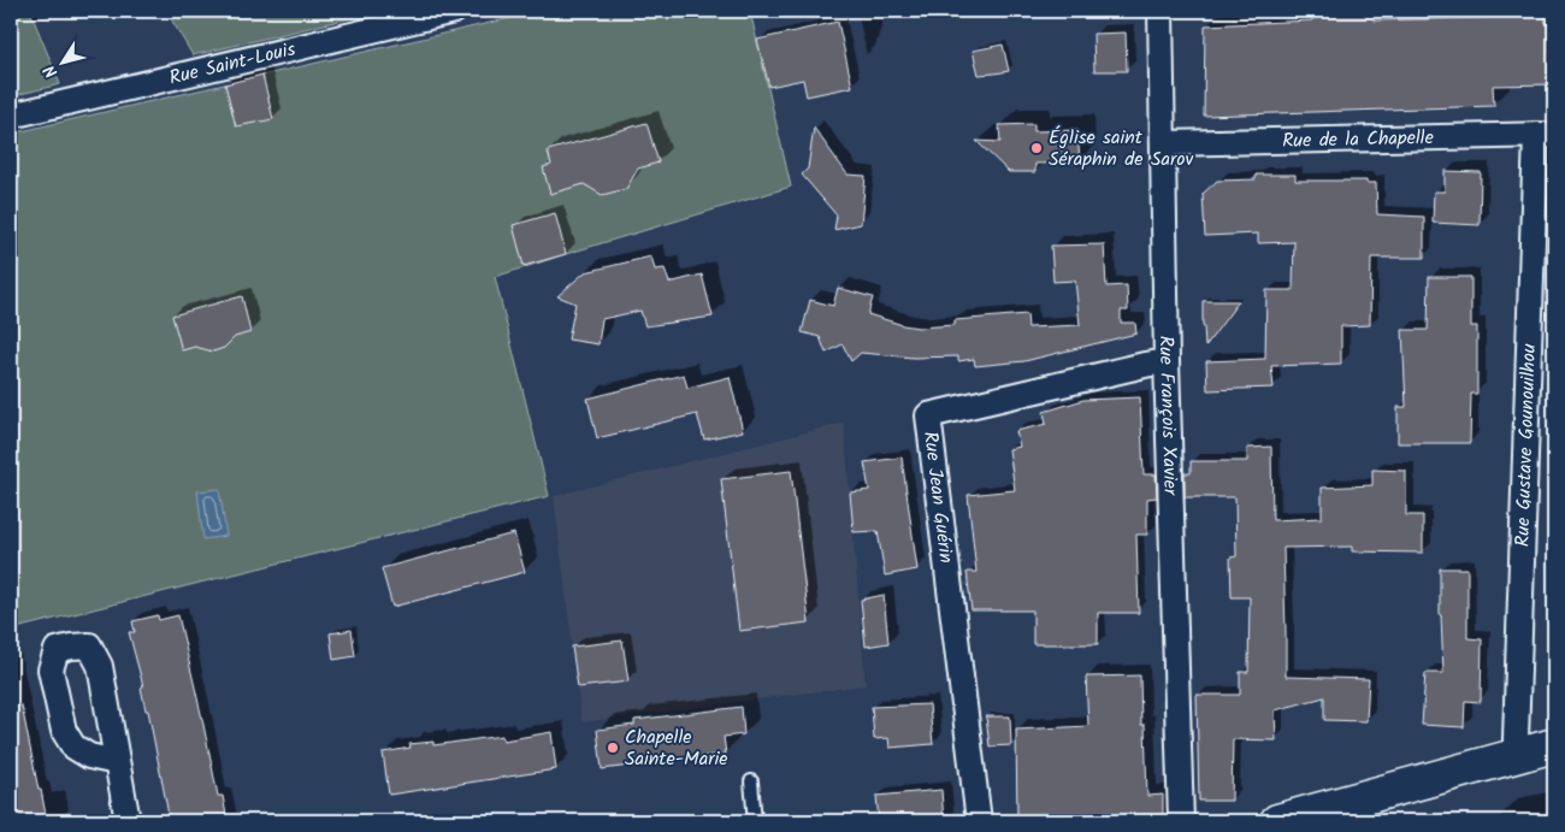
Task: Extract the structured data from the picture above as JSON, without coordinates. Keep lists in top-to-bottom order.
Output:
{
  "streets": {
    "street": [
      "Rue Saint-Louis",
      "Rue de la Chapelle",
      "Rue François Xavier",
      "Rue Gustave Gounouilhou",
      "Rue Jean Guérin"
    ]
  },
  "crossings": [
    ["Rue de la Chapelle", "Rue François Xavier"],
    ["Rue de la Chapelle", "Rue Gustave Gounouilhou"],
    ["Rue François Xavier", "Rue Jean Guérin"]
  ],
  "places": ["Église saint Séraphin de Sarov", "Chapelle Sainte-Marie"],
  "north": "bottom left"
}
